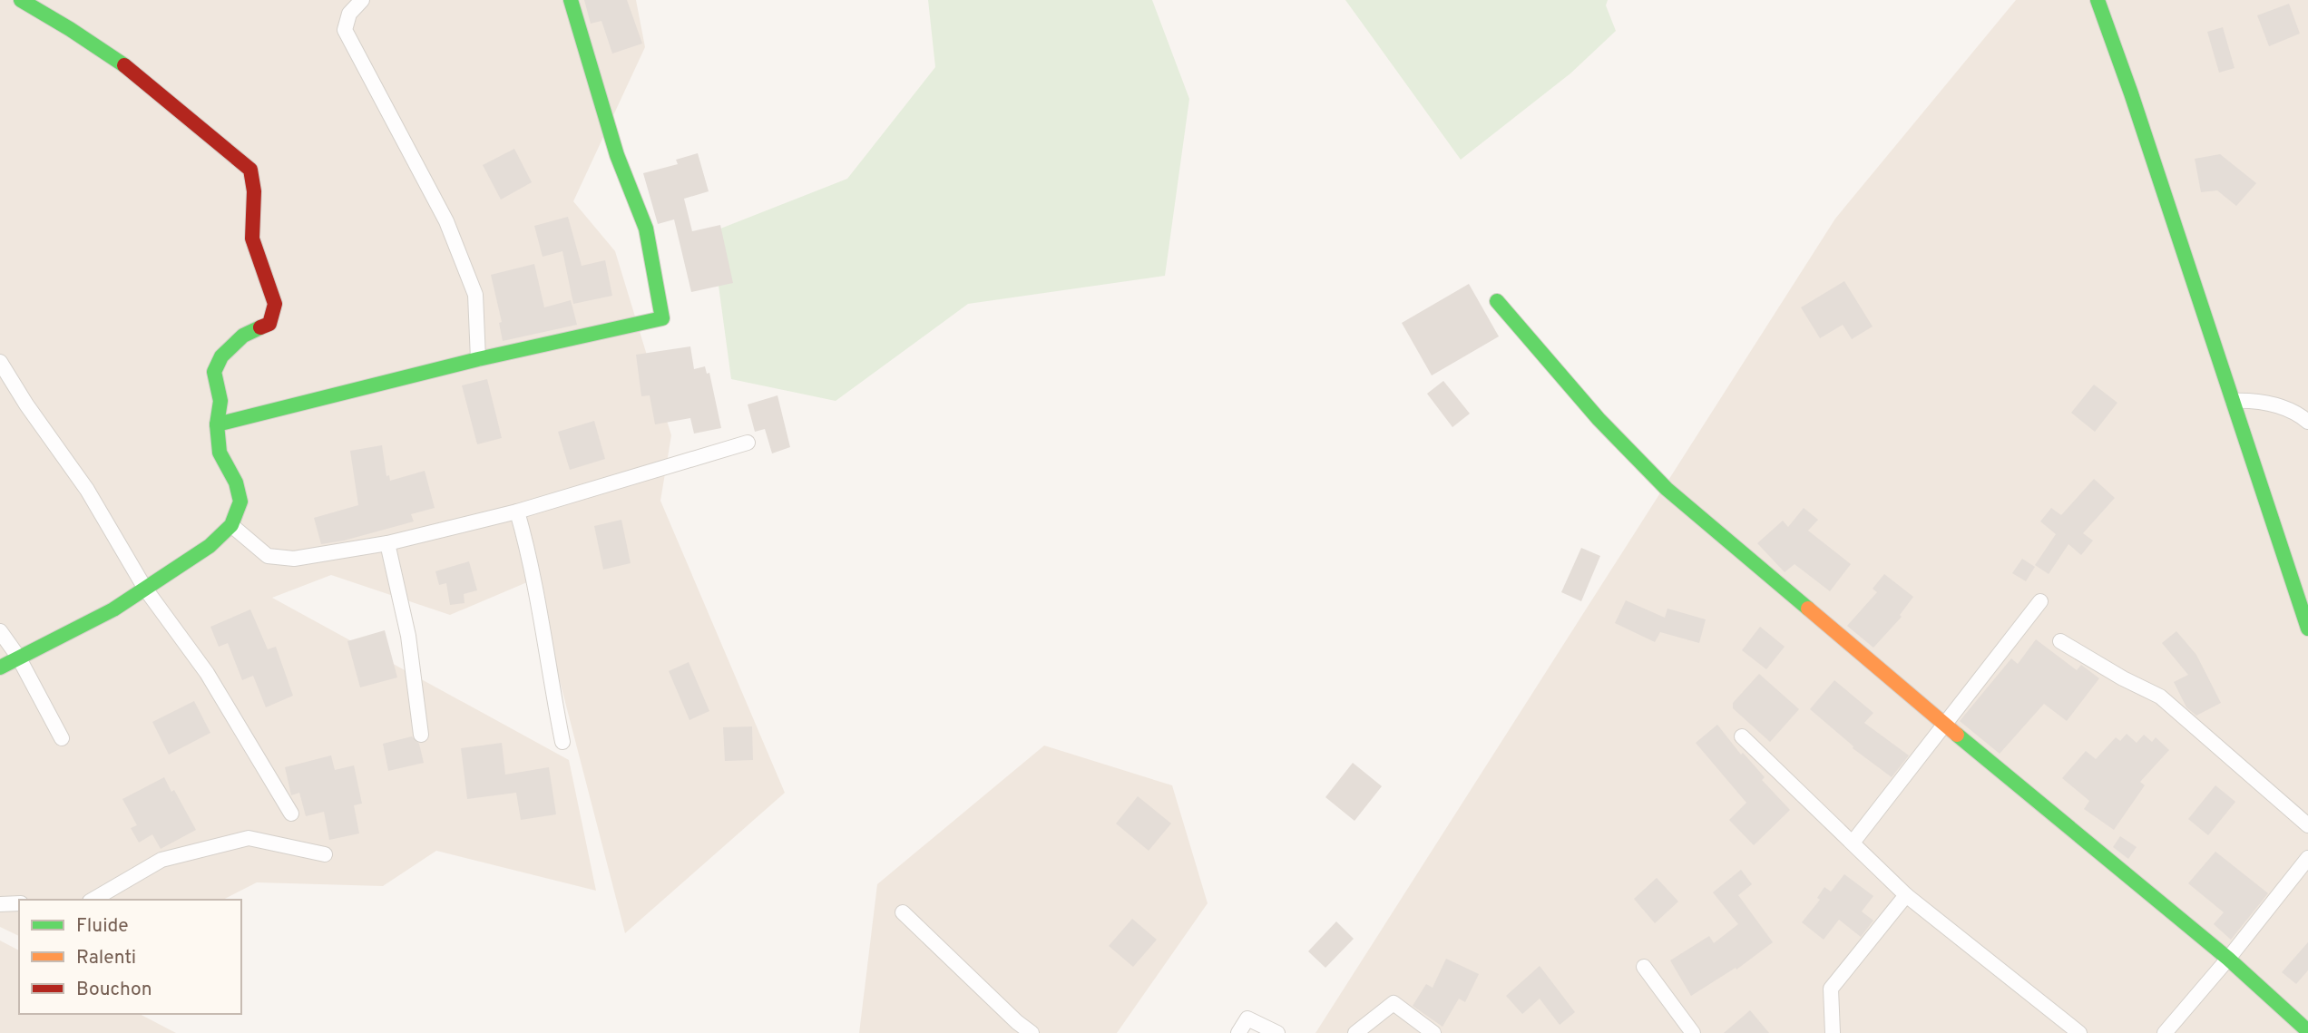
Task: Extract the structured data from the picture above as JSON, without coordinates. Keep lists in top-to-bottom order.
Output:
{
  "legend": ["Fluide", "Ralenti", "Bouchon"]
}
